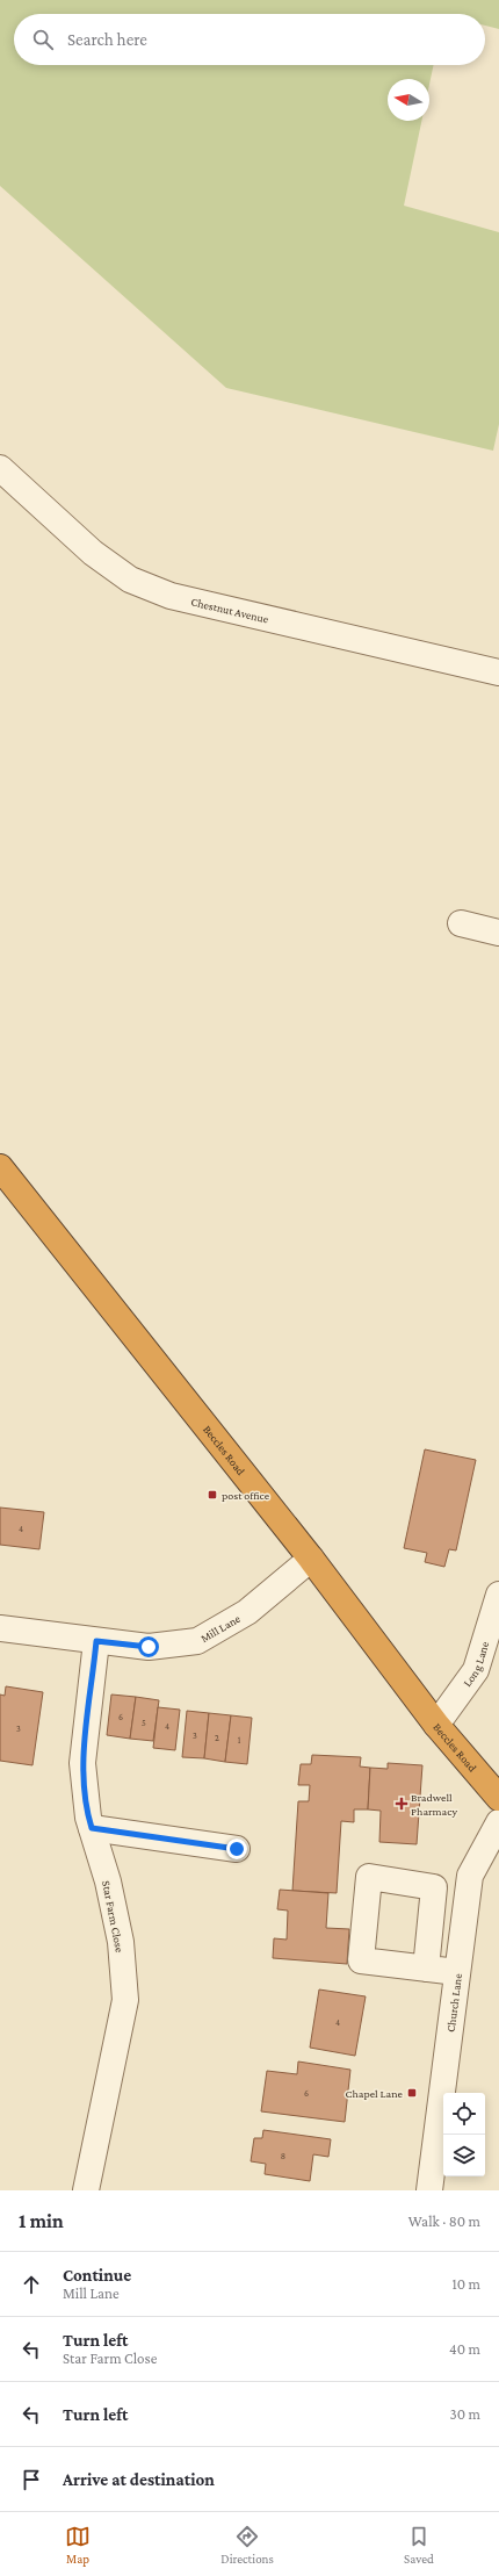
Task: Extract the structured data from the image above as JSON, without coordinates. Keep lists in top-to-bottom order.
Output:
{
  "streets": {
    "highway": ["Beccles Road"],
    "street": [
      "Chestnut Avenue",
      "Mill Lane",
      "Long Lane",
      "Star Farm Close",
      "Church Lane"
    ]
  },
  "crossings": [
    ["Beccles Road", "Mill Lane"],
    ["Beccles Road", "Long Lane"],
    ["Mill Lane", "Star Farm Close"]
  ],
  "places": {
    "transit": ["post office", "Chapel Lane"],
    "health": ["Bradwell Pharmacy"]
  },
  "house_numbers": [
    "4",
    "6",
    "5",
    "4",
    "3",
    "3",
    "2",
    "1",
    "4",
    "6",
    "8"
  ],
  "north": "left",
  "page": {
    "search": "Search here",
    "heading": ["1 min", "Walk · 80 m"],
    "list": [
      ["Continue", "Mill Lane", "10 m"],
      ["Turn left", "Star Farm Close", "40 m"],
      ["Turn left", "30 m"],
      "Arrive at destination"
    ],
    "nav": ["Map", "Directions", "Saved"]
  }
}
